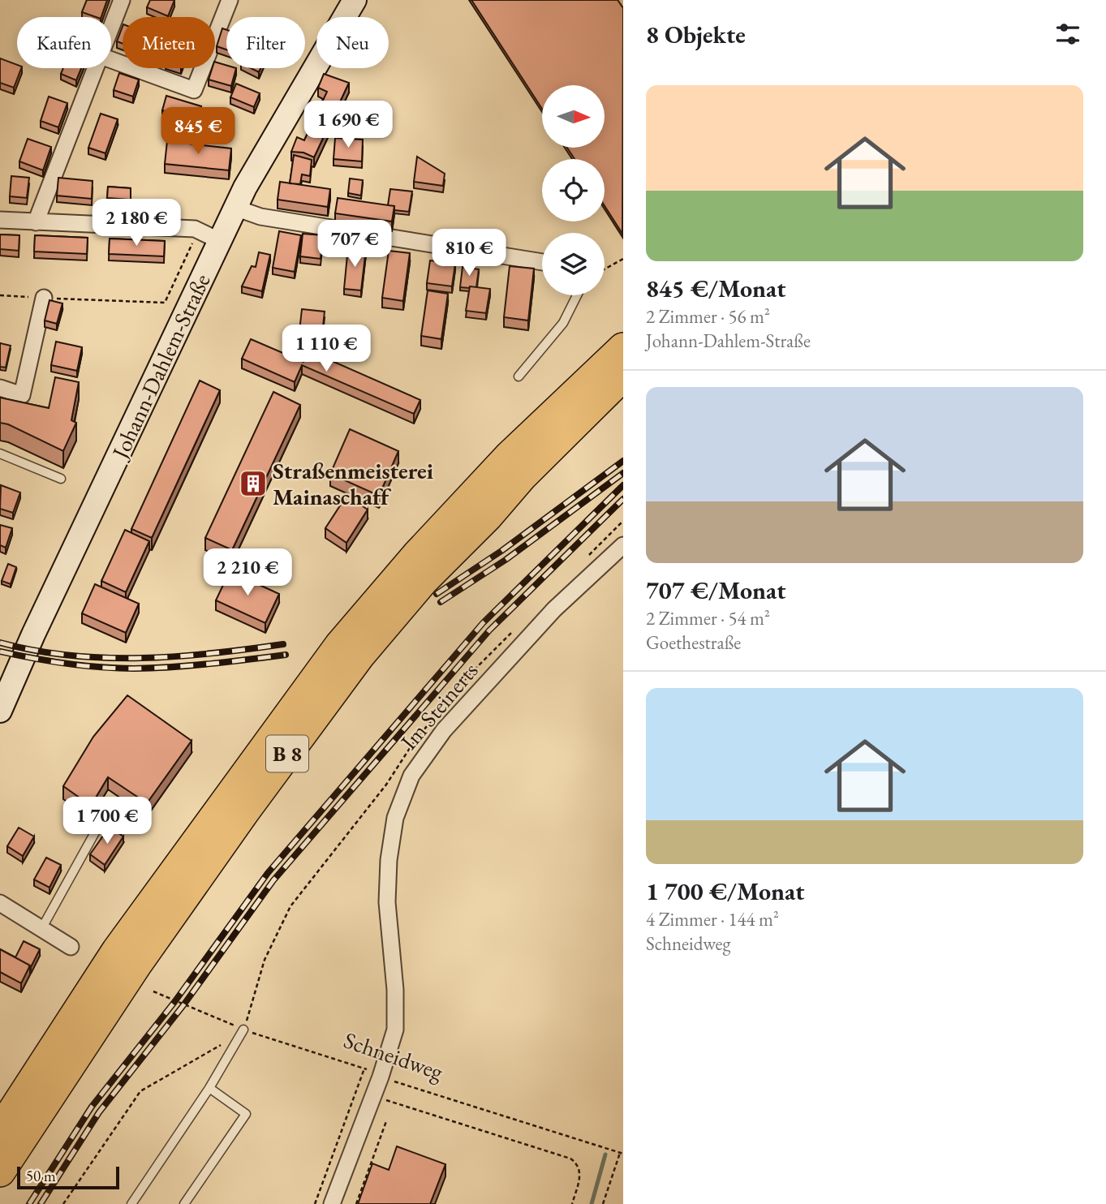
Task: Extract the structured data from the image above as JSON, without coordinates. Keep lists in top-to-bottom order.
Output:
{
  "streets": {
    "highway": ["B 8"],
    "street": ["Johann-Dahlem-Straße", "Im Steinerts"],
    "path": ["Schneidweg"]
  },
  "crossings": [
    ["Im Steinerts", "Schneidweg"]
  ],
  "places": {
    "building": ["Straßenmeisterei Mainaschaff"]
  },
  "scale_bar": "50 m",
  "north": "right",
  "page": {
    "heading": "8 Objekte",
    "chip": [
      "Kaufen",
      "Mieten",
      "Filter",
      "Neu"
    ],
    "list": [
      {
        "name": "845 €/Monat",
        "note": "2 Zimmer · 56 m² · Johann-Dahlem-Straße"
      },
      {
        "name": "707 €/Monat",
        "note": "2 Zimmer · 54 m² · Goethestraße"
      },
      {
        "name": "1 700 €/Monat",
        "note": "4 Zimmer · 144 m² · Schneidweg"
      }
    ],
    "price": [
      "1 690 €",
      "845 €",
      "2 180 €",
      "707 €",
      "810 €",
      "1 110 €",
      "2 210 €",
      "1 700 €"
    ],
    "scale": "50 m"
  }
}
